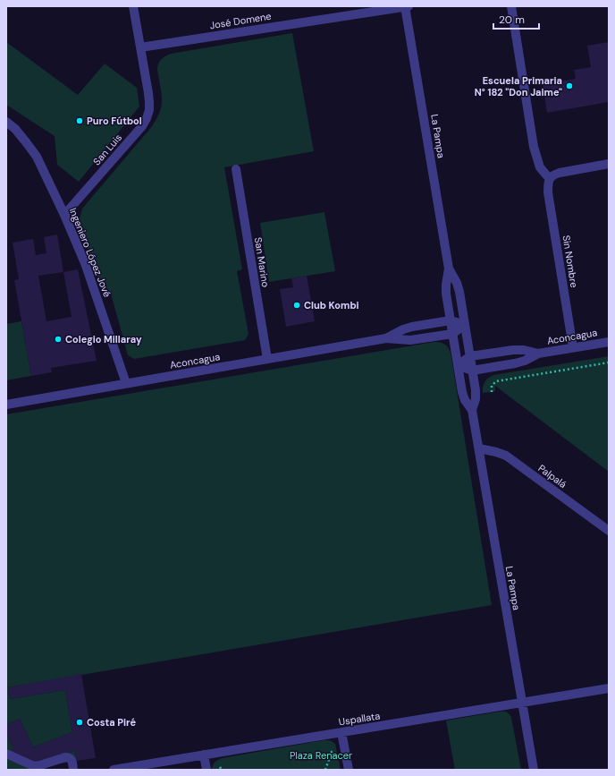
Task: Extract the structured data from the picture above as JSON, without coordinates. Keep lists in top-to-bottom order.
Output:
{
  "streets": {
    "street": [
      "José Domene",
      "La Pampa",
      "San Luis",
      "Ingeniero López Jové",
      "Sin Nombre",
      "San Marino",
      "Aconcagua",
      "Palpalá",
      "Uspallata"
    ]
  },
  "crossings": [
    ["José Domene", "La Pampa"],
    ["José Domene", "San Luis"],
    ["La Pampa", "Aconcagua"],
    ["La Pampa", "Palpalá"],
    ["La Pampa", "Uspallata"],
    ["San Luis", "Ingeniero López Jové"],
    ["Ingeniero López Jové", "Aconcagua"],
    ["Sin Nombre", "Aconcagua"],
    ["San Marino", "Aconcagua"]
  ],
  "parks": ["Plaza Renacer"],
  "places": [
    "Escuela Primaria N° 182 \"Don Jaime\"",
    "Puro Fútbol",
    "Club Kombi",
    "Colegio Millaray",
    "Costa Piré"
  ],
  "scale_bar": "20 m"
}
